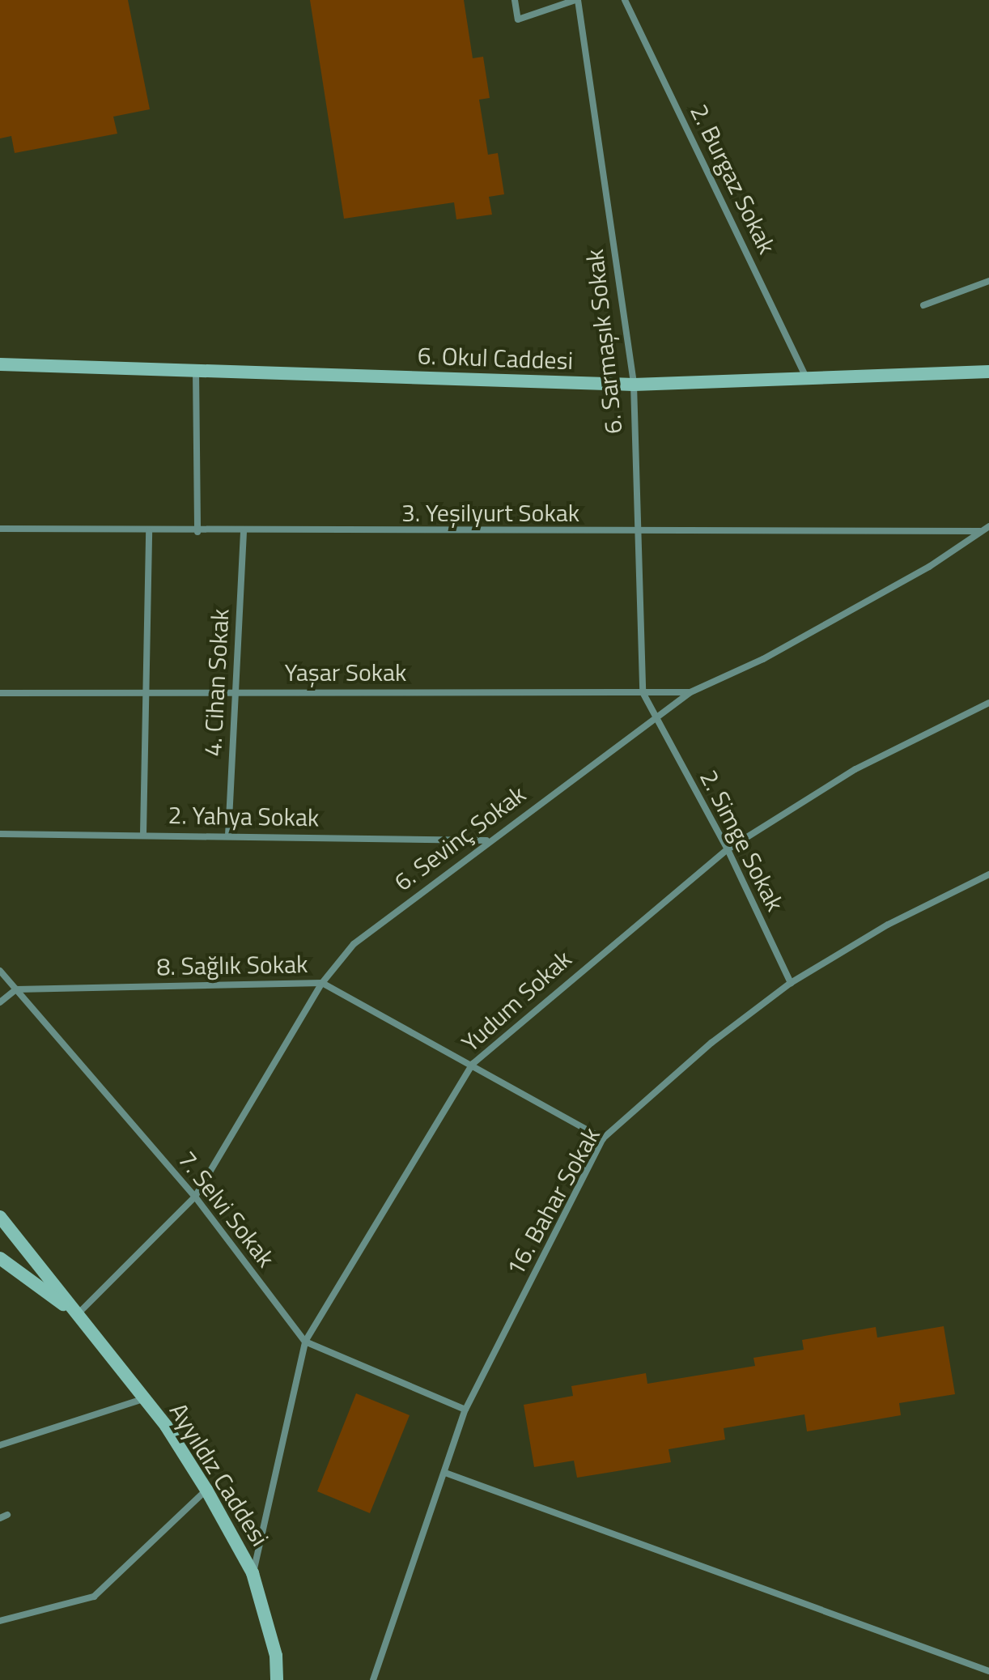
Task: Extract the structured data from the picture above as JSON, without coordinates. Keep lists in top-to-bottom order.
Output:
{
  "streets": {
    "street": [
      "2. Burgaz Sokak",
      "6. Sarmaşık Sokak",
      "6. Okul Caddesi",
      "3. Yeşilyurt Sokak",
      "Yaşar Sokak",
      "4. Cihan Sokak",
      "2. Yahya Sokak",
      "6. Sevinç Sokak",
      "2. Simge Sokak",
      "8. Sağlık Sokak",
      "Yudum Sokak",
      "16. Bahar Sokak",
      "7. Selvi Sokak",
      "Ayyıldız Caddesi"
    ]
  },
  "crossings": [
    ["2. Burgaz Sokak", "6. Okul Caddesi"],
    ["6. Sarmaşık Sokak", "6. Okul Caddesi"],
    ["6. Sarmaşık Sokak", "3. Yeşilyurt Sokak"],
    ["6. Sarmaşık Sokak", "Yaşar Sokak"],
    ["6. Sarmaşık Sokak", "6. Sevinç Sokak"],
    ["6. Sarmaşık Sokak", "2. Simge Sokak"],
    ["3. Yeşilyurt Sokak", "4. Cihan Sokak"],
    ["3. Yeşilyurt Sokak", "6. Sevinç Sokak"],
    ["Yaşar Sokak", "4. Cihan Sokak"],
    ["Yaşar Sokak", "6. Sevinç Sokak"],
    ["4. Cihan Sokak", "2. Yahya Sokak"],
    ["2. Yahya Sokak", "6. Sevinç Sokak"],
    ["6. Sevinç Sokak", "2. Simge Sokak"],
    ["6. Sevinç Sokak", "8. Sağlık Sokak"],
    ["6. Sevinç Sokak", "7. Selvi Sokak"],
    ["6. Sevinç Sokak", "Ayyıldız Caddesi"],
    ["2. Simge Sokak", "Yudum Sokak"],
    ["2. Simge Sokak", "16. Bahar Sokak"],
    ["8. Sağlık Sokak", "Yudum Sokak"],
    ["8. Sağlık Sokak", "16. Bahar Sokak"],
    ["8. Sağlık Sokak", "7. Selvi Sokak"],
    ["Yudum Sokak", "7. Selvi Sokak"],
    ["Yudum Sokak", "Ayyıldız Caddesi"],
    ["16. Bahar Sokak", "7. Selvi Sokak"]
  ]
}
